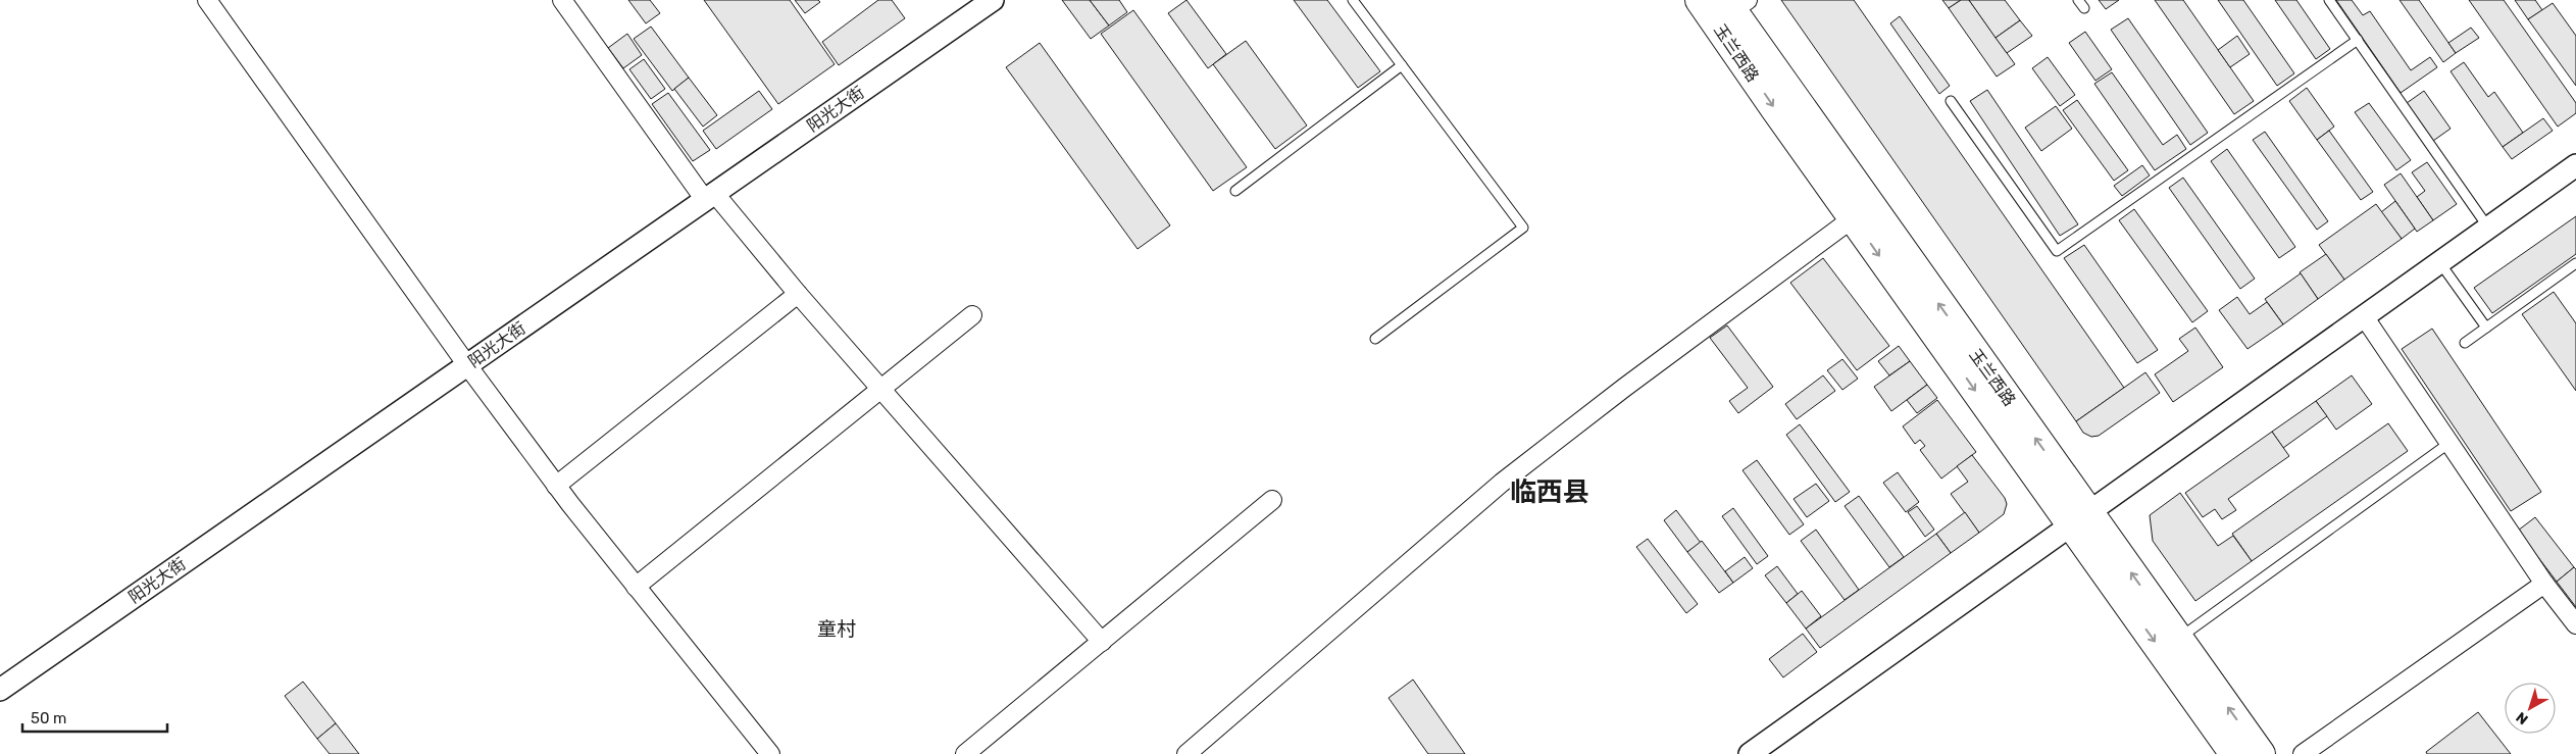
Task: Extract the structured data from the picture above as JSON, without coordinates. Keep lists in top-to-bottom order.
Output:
{
  "streets": {
    "highway": ["玉兰西路"],
    "street": ["阳光大街"]
  },
  "districts": ["临西县", "童村"],
  "scale_bar": "50 m",
  "north": "bottom left"
}
